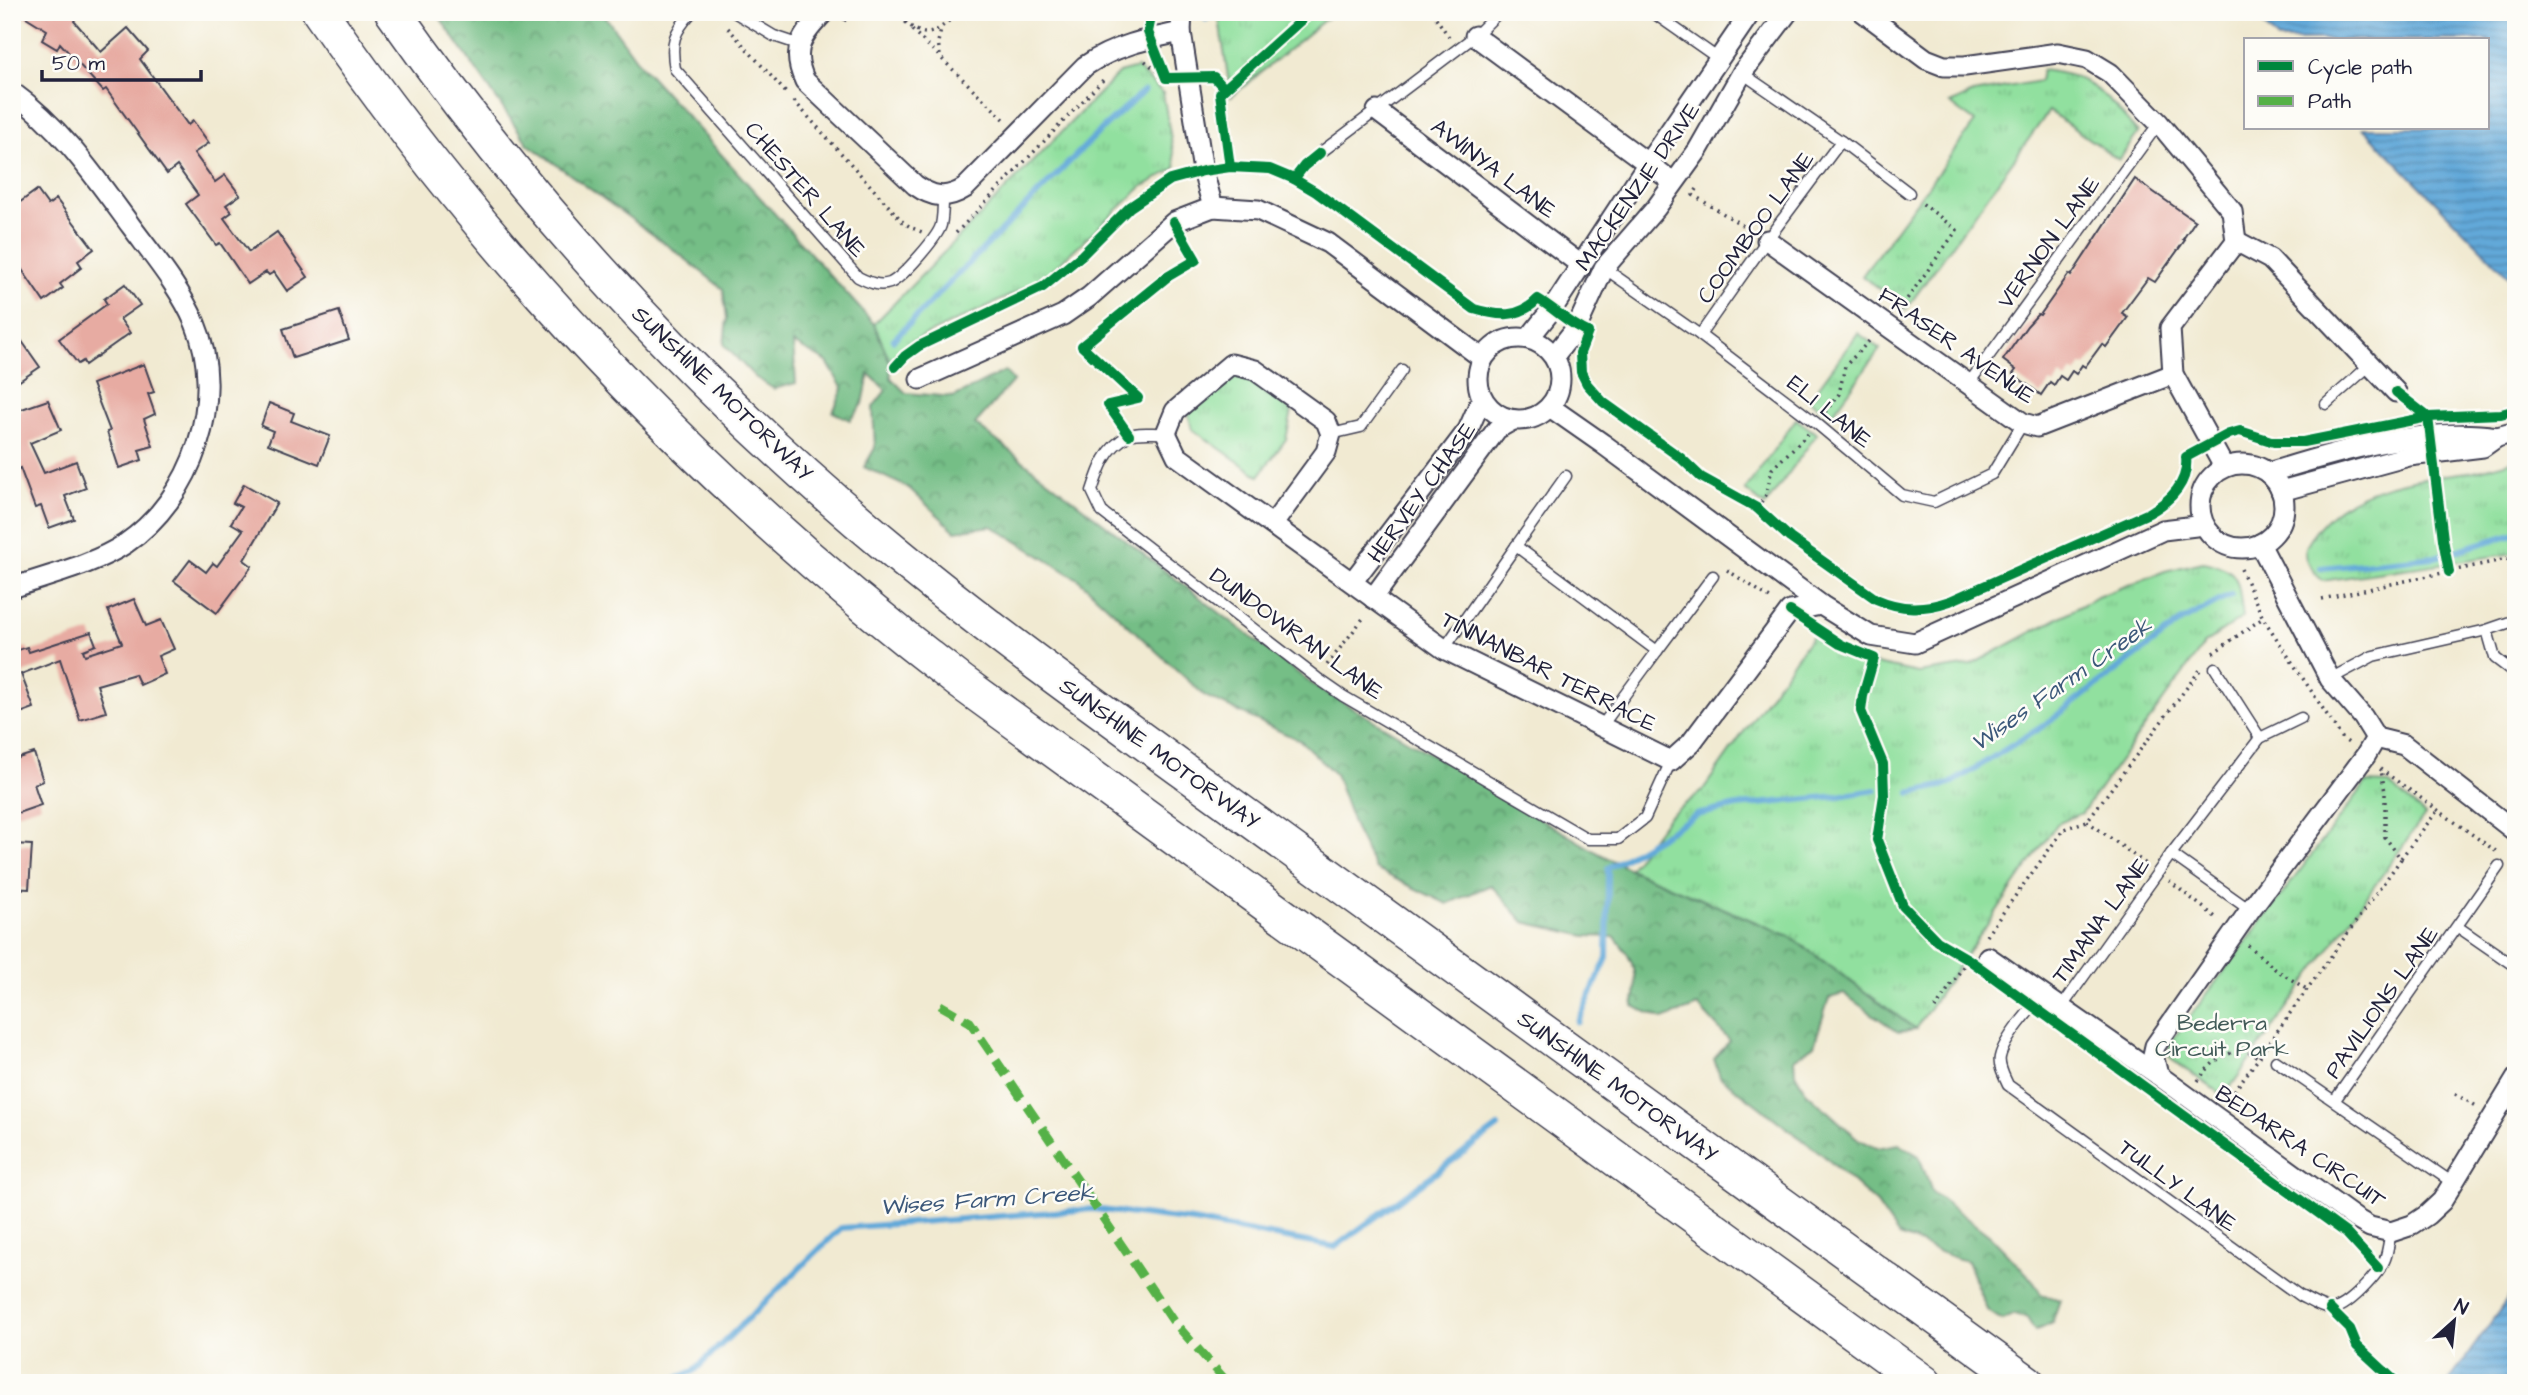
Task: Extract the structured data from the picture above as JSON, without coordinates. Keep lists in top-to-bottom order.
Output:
{
  "streets": {
    "highway": ["SUNSHINE MOTORWAY"],
    "street": [
      "AWINYA LANE",
      "MACKENZIE DRIVE",
      "FRASER AVENUE",
      "HERVEY CHASE",
      "TINNANBAR TERRACE",
      "BEDARRA CIRCUIT"
    ],
    "lane": [
      "CHESTER LANE",
      "COOMBOO LANE",
      "VERNON LANE",
      "ELI LANE",
      "DUNDOWRAN LANE",
      "TIMANA LANE",
      "PAVILIONS LANE",
      "TULLY LANE"
    ]
  },
  "crossings": [
    ["AWINYA LANE", "MACKENZIE DRIVE"],
    ["MACKENZIE DRIVE", "COOMBOO LANE"],
    ["MACKENZIE DRIVE", "ELI LANE"],
    ["MACKENZIE DRIVE", "HERVEY CHASE"],
    ["COOMBOO LANE", "FRASER AVENUE"],
    ["COOMBOO LANE", "ELI LANE"],
    ["VERNON LANE", "FRASER AVENUE"],
    ["FRASER AVENUE", "ELI LANE"],
    ["HERVEY CHASE", "TINNANBAR TERRACE"],
    ["DUNDOWRAN LANE", "TINNANBAR TERRACE"],
    ["TIMANA LANE", "BEDARRA CIRCUIT"],
    ["PAVILIONS LANE", "BEDARRA CIRCUIT"],
    ["BEDARRA CIRCUIT", "TULLY LANE"]
  ],
  "water": ["Wises Farm Creek"],
  "parks": ["Bederra Circuit Park"],
  "legend": ["Cycle path", "Path"],
  "scale_bar": "50 m",
  "north": "top right"
}
